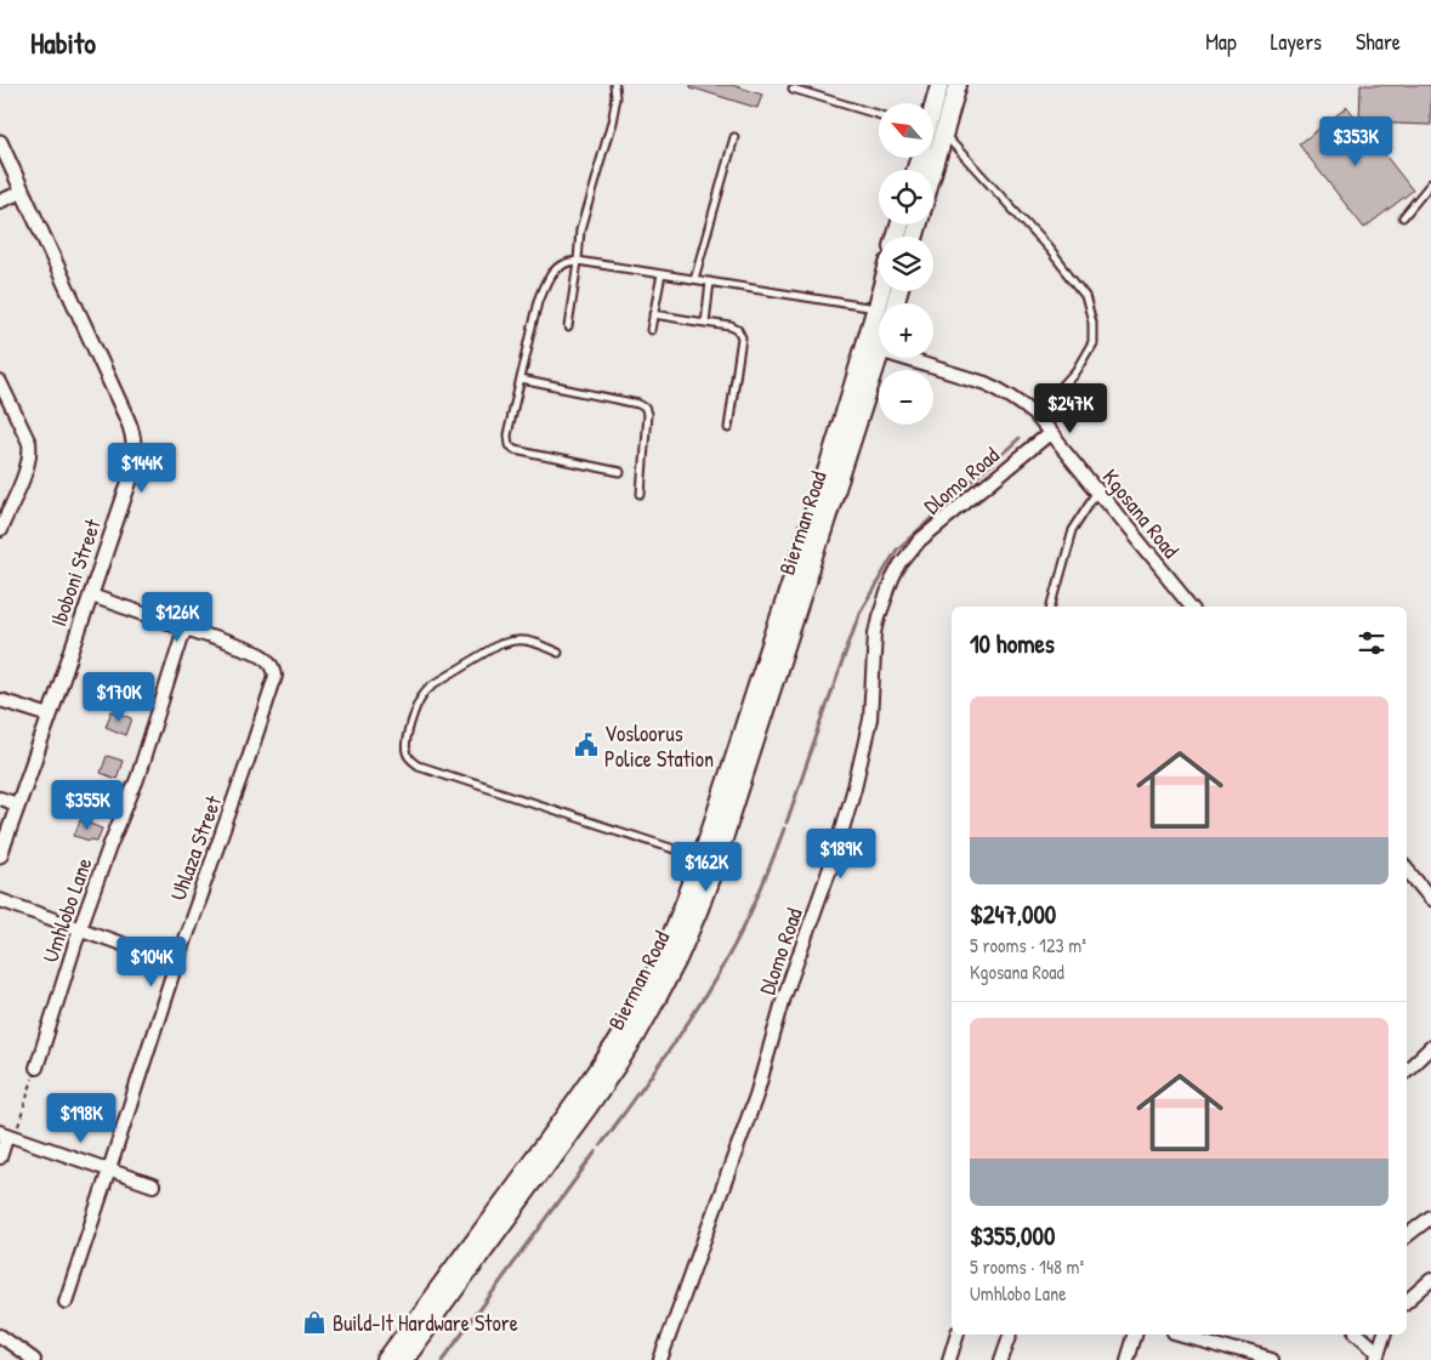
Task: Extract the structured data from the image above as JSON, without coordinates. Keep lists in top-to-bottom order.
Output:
{
  "streets": {
    "main road": ["Bierman Road"],
    "street": [
      "Dlomo Road",
      "Kgosana Road",
      "Iboboni Street",
      "Uhlaza Street",
      "Umhlobo Lane"
    ]
  },
  "crossings": [
    ["Dlomo Road", "Kgosana Road"],
    ["Kgosana Road", "Bierman Road"],
    ["Iboboni Street", "Uhlaza Street"],
    ["Uhlaza Street", "Umhlobo Lane"]
  ],
  "places": {
    "public building": ["Vosloorus Police Station"],
    "shop": ["Build-It Hardware Store"]
  },
  "north": "top left",
  "page": {
    "header": "Habito",
    "nav": ["Map", "Layers", "Share"],
    "map_buttons": ["+", "−"],
    "price": [
      "$353K",
      "$247K",
      "$144K",
      "$126K",
      "$170K",
      "$355K",
      "$189K",
      "$162K",
      "$104K",
      "$198K"
    ],
    "heading": "10 homes",
    "list": [
      {
        "name": "$247,000",
        "note": "5 rooms · 123 m² · Kgosana Road"
      },
      {
        "name": "$355,000",
        "note": "5 rooms · 148 m² · Umhlobo Lane"
      }
    ]
  }
}
